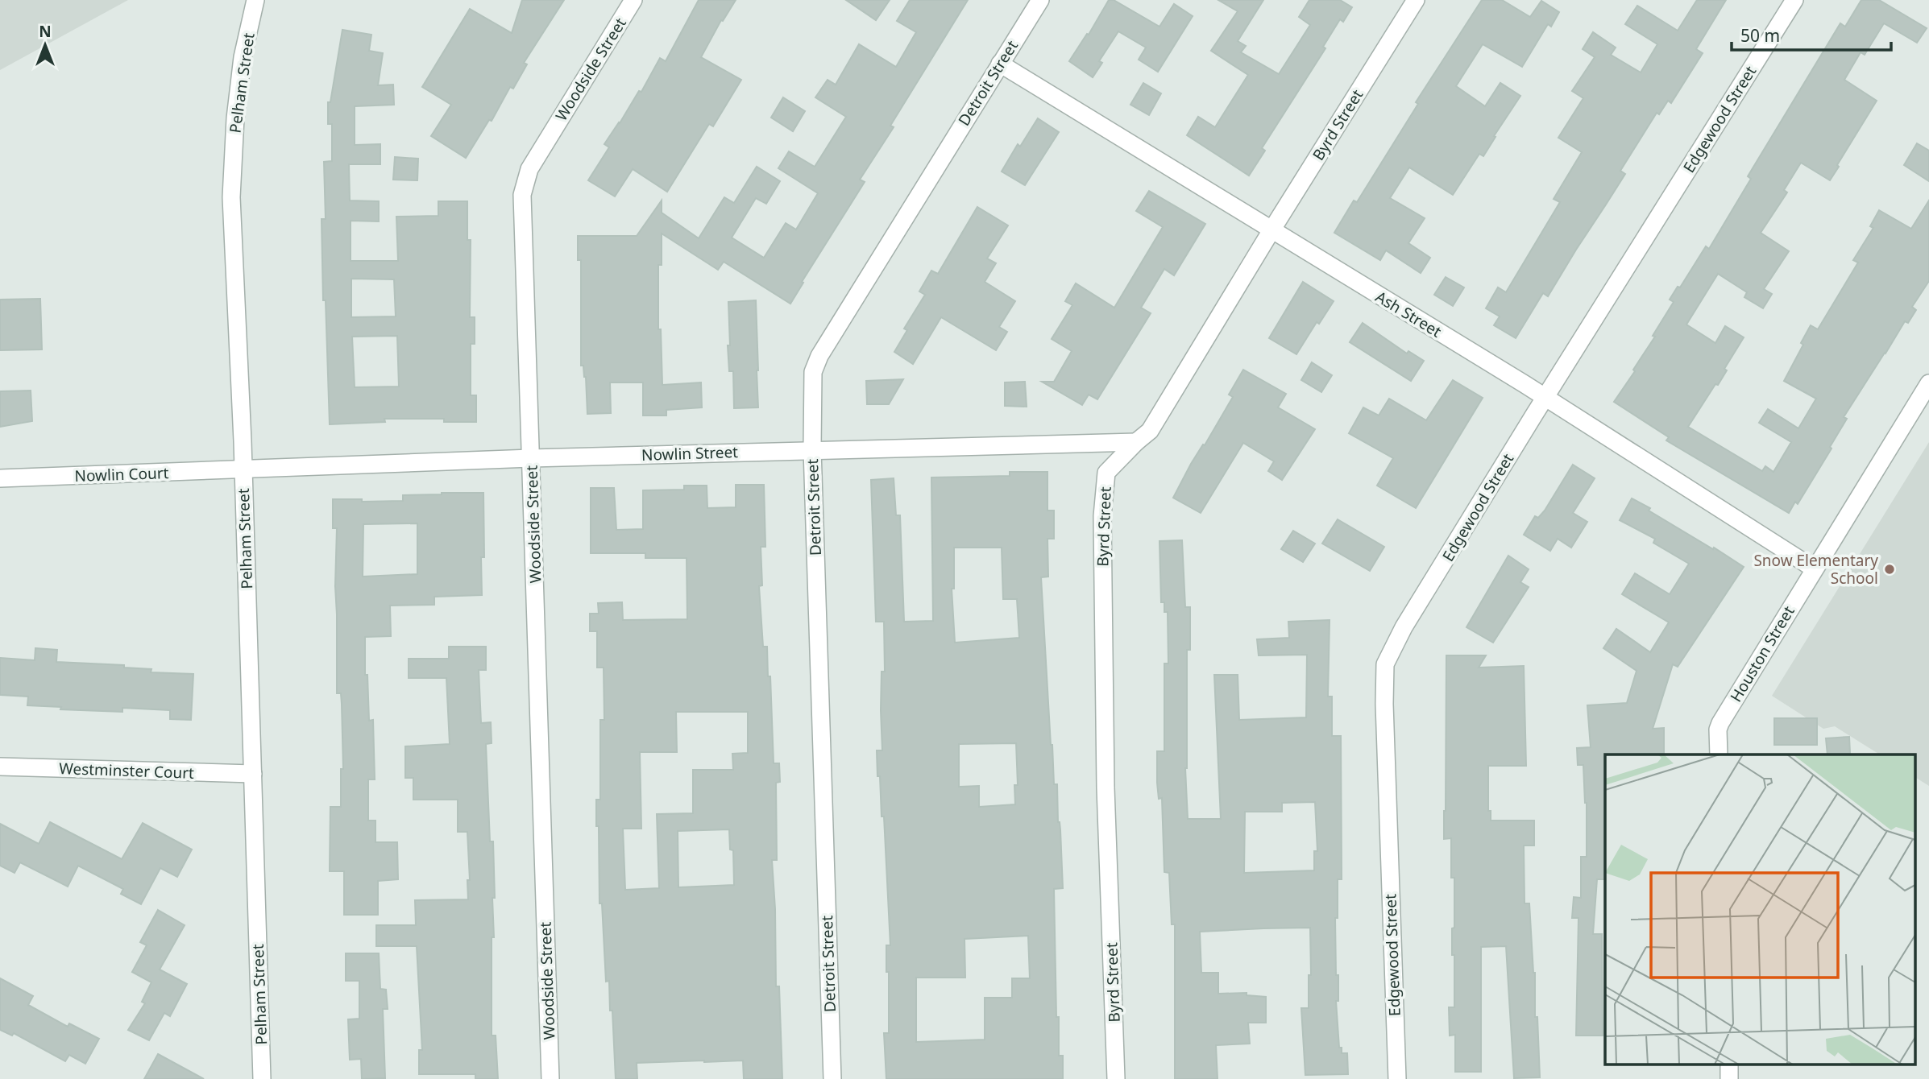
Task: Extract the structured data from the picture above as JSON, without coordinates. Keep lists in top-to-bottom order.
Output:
{
  "streets": {
    "street": [
      "Woodside Street",
      "Pelham Street",
      "Detroit Street",
      "Edgewood Street",
      "Byrd Street",
      "Ash Street",
      "Nowlin Street",
      "Nowlin Court",
      "Houston Street",
      "Westminster Court"
    ]
  },
  "crossings": [
    ["Woodside Street", "Nowlin Street"],
    ["Pelham Street", "Nowlin Street"],
    ["Pelham Street", "Nowlin Court"],
    ["Pelham Street", "Westminster Court"],
    ["Detroit Street", "Ash Street"],
    ["Detroit Street", "Nowlin Street"],
    ["Edgewood Street", "Ash Street"],
    ["Byrd Street", "Ash Street"],
    ["Byrd Street", "Nowlin Street"],
    ["Ash Street", "Houston Street"],
    ["Nowlin Street", "Nowlin Court"]
  ],
  "places": ["Snow Elementary School"],
  "scale_bar": "50 m",
  "north": "top"
}
